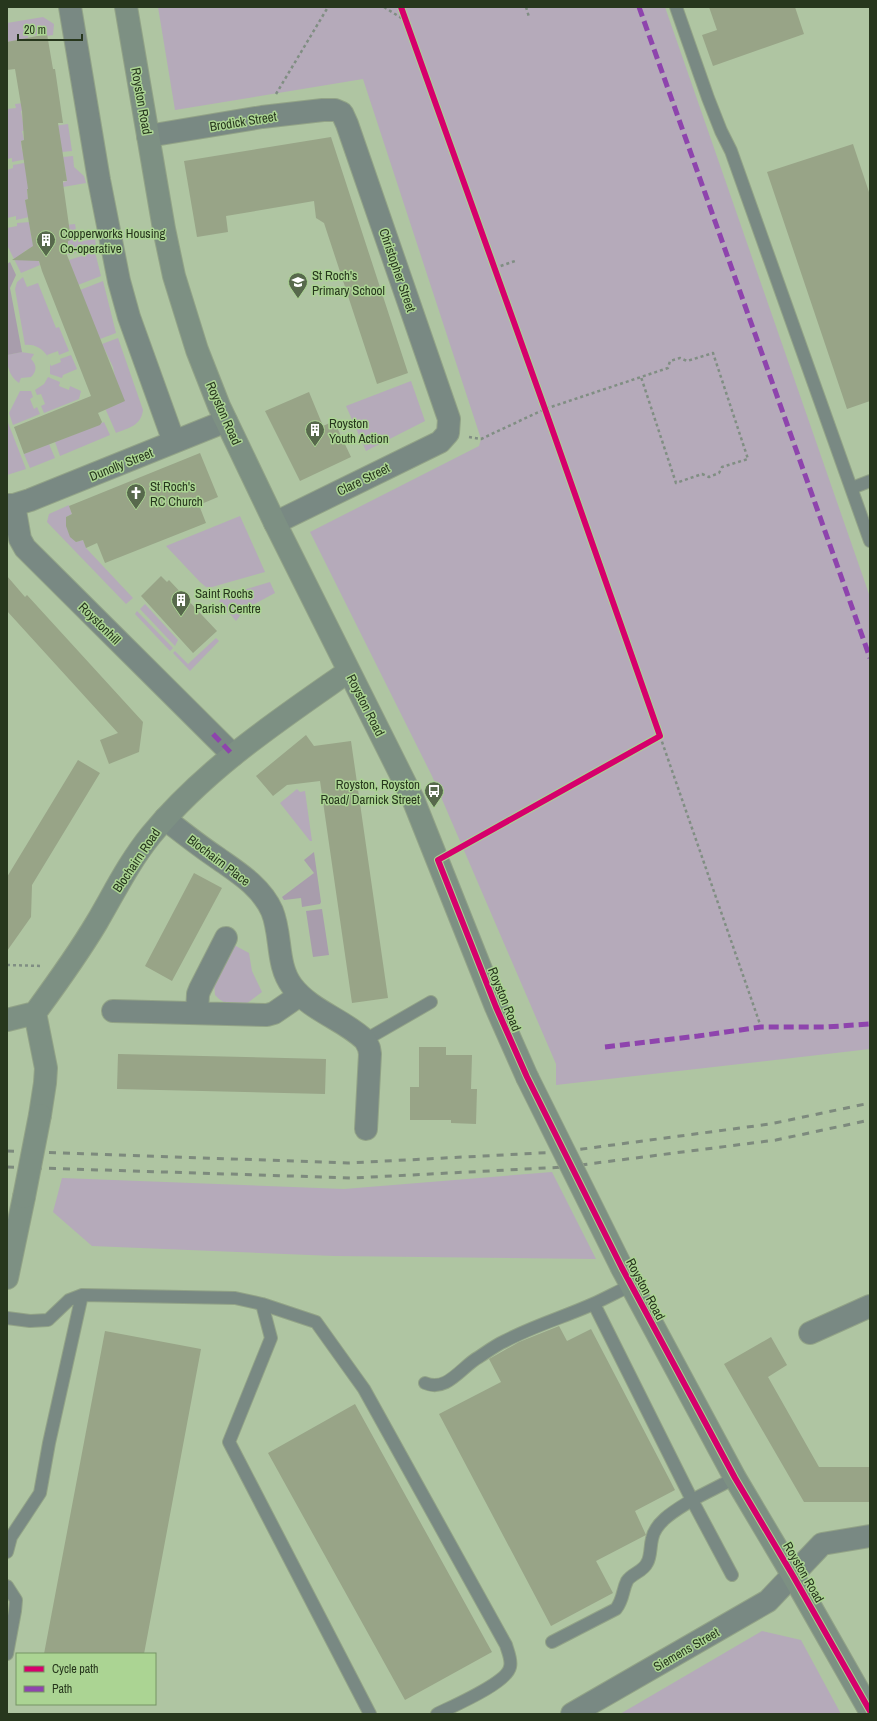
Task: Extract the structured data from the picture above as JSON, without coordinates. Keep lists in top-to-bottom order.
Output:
{
  "streets": {
    "street": [
      "Royston Road",
      "Brodick Street",
      "Christopher Street",
      "Dunolly Street",
      "Clare Street",
      "Roystonhill",
      "Blochairn Road",
      "Blochairn Place",
      "Siemens Street"
    ]
  },
  "crossings": [
    ["Royston Road", "Brodick Street"],
    ["Royston Road", "Dunolly Street"],
    ["Royston Road", "Clare Street"],
    ["Royston Road", "Blochairn Road"],
    ["Royston Road", "Siemens Street"],
    ["Brodick Street", "Christopher Street"],
    ["Christopher Street", "Clare Street"],
    ["Dunolly Street", "Roystonhill"],
    ["Roystonhill", "Blochairn Road"],
    ["Blochairn Road", "Blochairn Place"]
  ],
  "places": {
    "building": ["Copperworks Housing Co-operative", "Royston Youth Action", "Saint Rochs Parish Centre"],
    "school or university": ["St Roch's Primary School"],
    "church": ["St Roch's RC Church"],
    "bus stop": ["Royston, Royston Road/ Darnick Street"]
  },
  "legend": ["Cycle path", "Path"],
  "scale_bar": "20 m"
}
